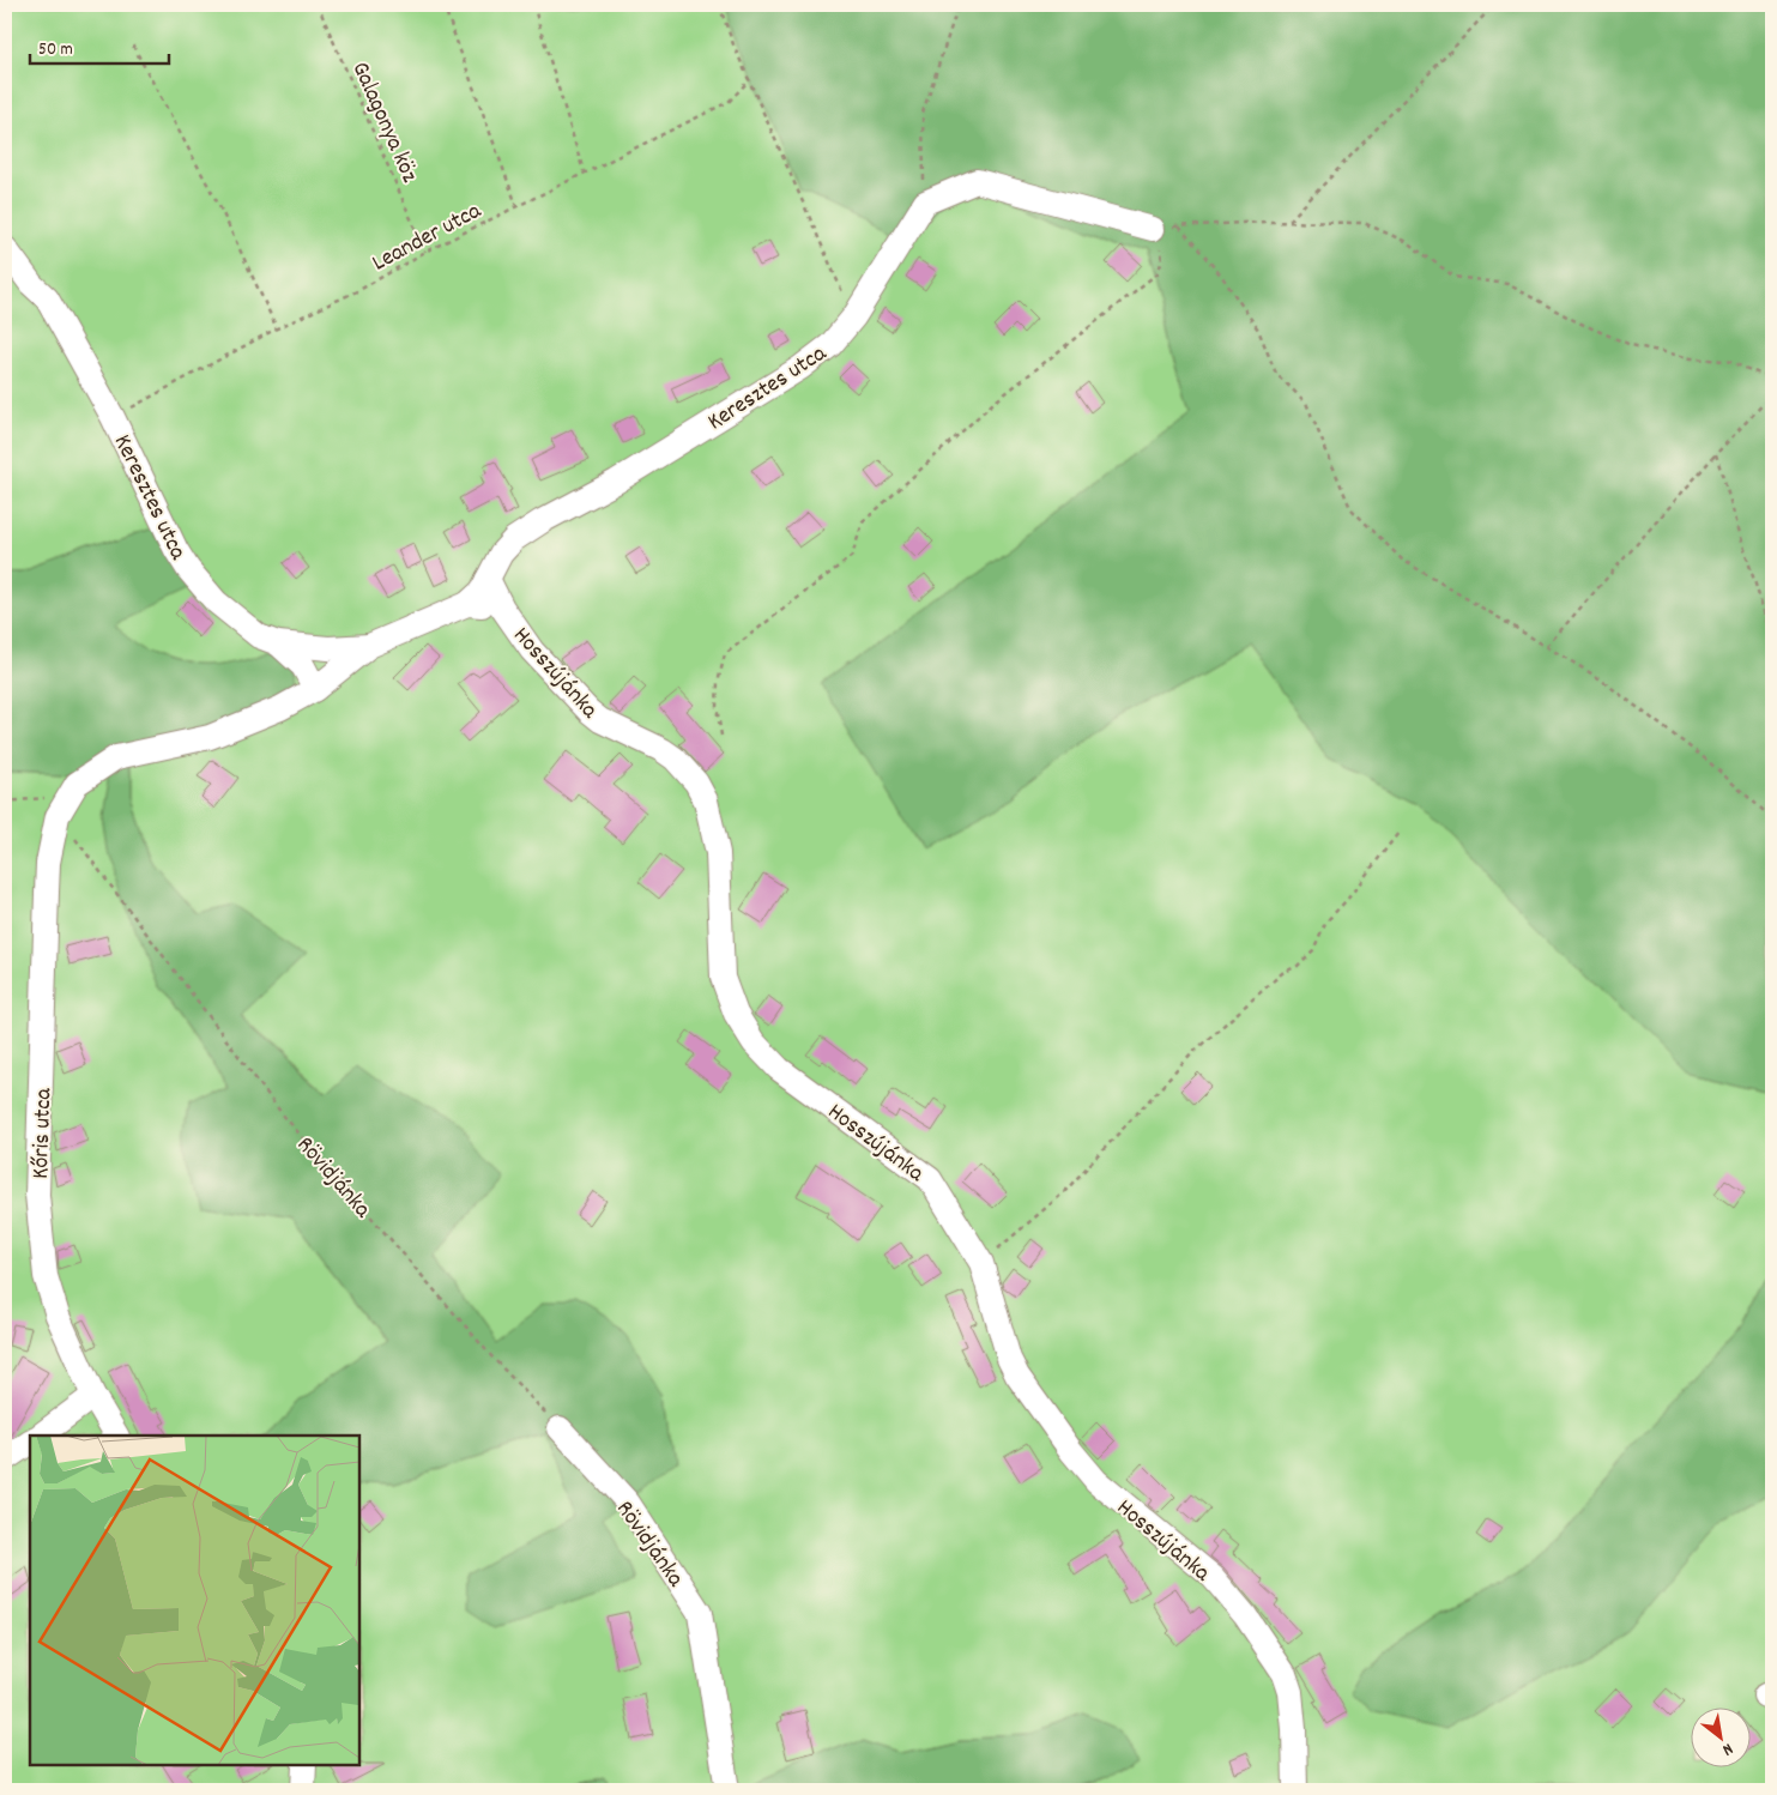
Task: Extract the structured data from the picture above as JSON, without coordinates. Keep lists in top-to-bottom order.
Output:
{
  "streets": {
    "street": [
      "Keresztes utca",
      "Hosszújánka",
      "Kőris utca",
      "Rövidjánka"
    ],
    "path": ["Galagonya köz", "Leander utca"]
  },
  "crossings": [
    ["Galagonya köz", "Leander utca"],
    ["Leander utca", "Keresztes utca"],
    ["Keresztes utca", "Hosszújánka"],
    ["Kőris utca", "Rövidjánka"]
  ],
  "scale_bar": "50 m",
  "north": "bottom right"
}
